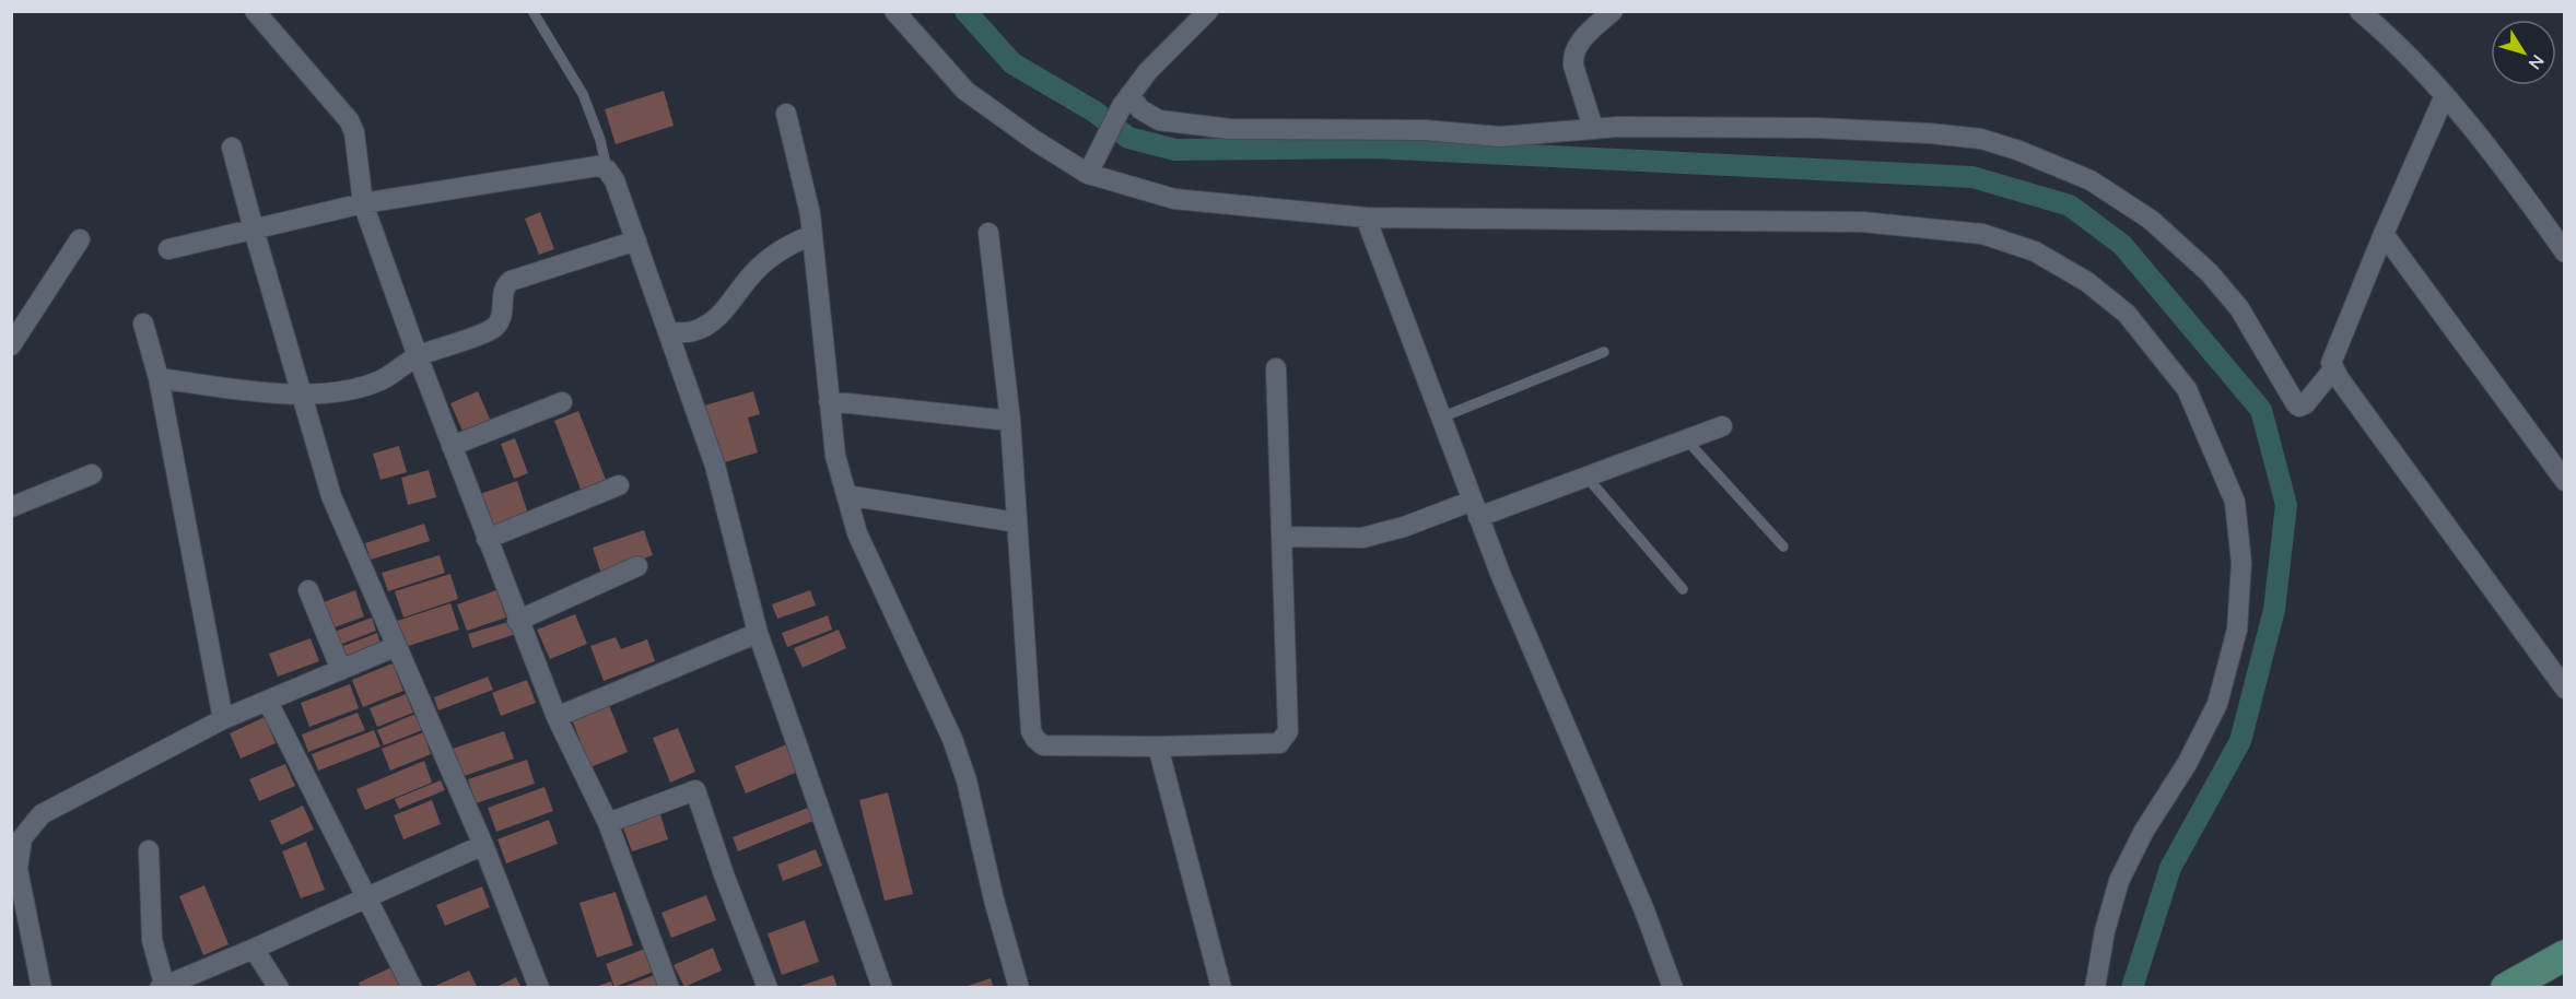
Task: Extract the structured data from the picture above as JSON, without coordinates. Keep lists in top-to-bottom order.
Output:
{
  "north": "bottom right"
}
